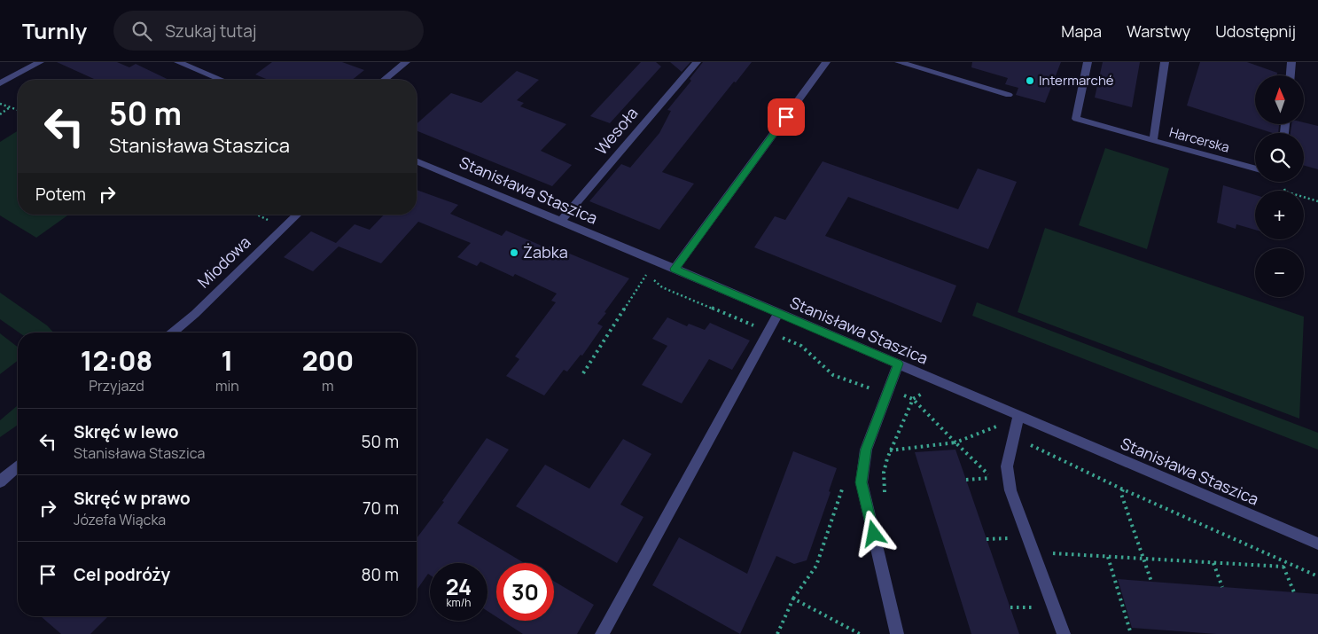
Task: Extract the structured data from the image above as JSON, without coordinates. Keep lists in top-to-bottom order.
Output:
{
  "streets": {
    "street": [
      "Wesoła",
      "Harcerska",
      "Stanisława Staszica",
      "Miodowa"
    ]
  },
  "crossings": [
    ["Wesoła", "Stanisława Staszica"]
  ],
  "places": ["Intermarché", "Żabka"],
  "north": "top",
  "page": {
    "header": "Turnly",
    "search": "Szukaj tutaj",
    "nav": ["Mapa", "Warstwy", "Udostępnij"],
    "map_buttons": ["+", "−"],
    "turn": ["50 m", "Stanisława Staszica"],
    "then": "Potem",
    "eta": [
      "12:08",
      "Przyjazd",
      "1",
      "min",
      "200",
      "m"
    ],
    "list": [
      {
        "name": "Skręć w lewo",
        "note": "Stanisława Staszica",
        "value": "50 m"
      },
      {
        "name": "Skręć w prawo",
        "note": "Józefa Wiącka",
        "value": "70 m"
      },
      {
        "name": "Cel podróży",
        "value": "80 m"
      }
    ],
    "speed": "24 km/h",
    "limit": "30"
  }
}
